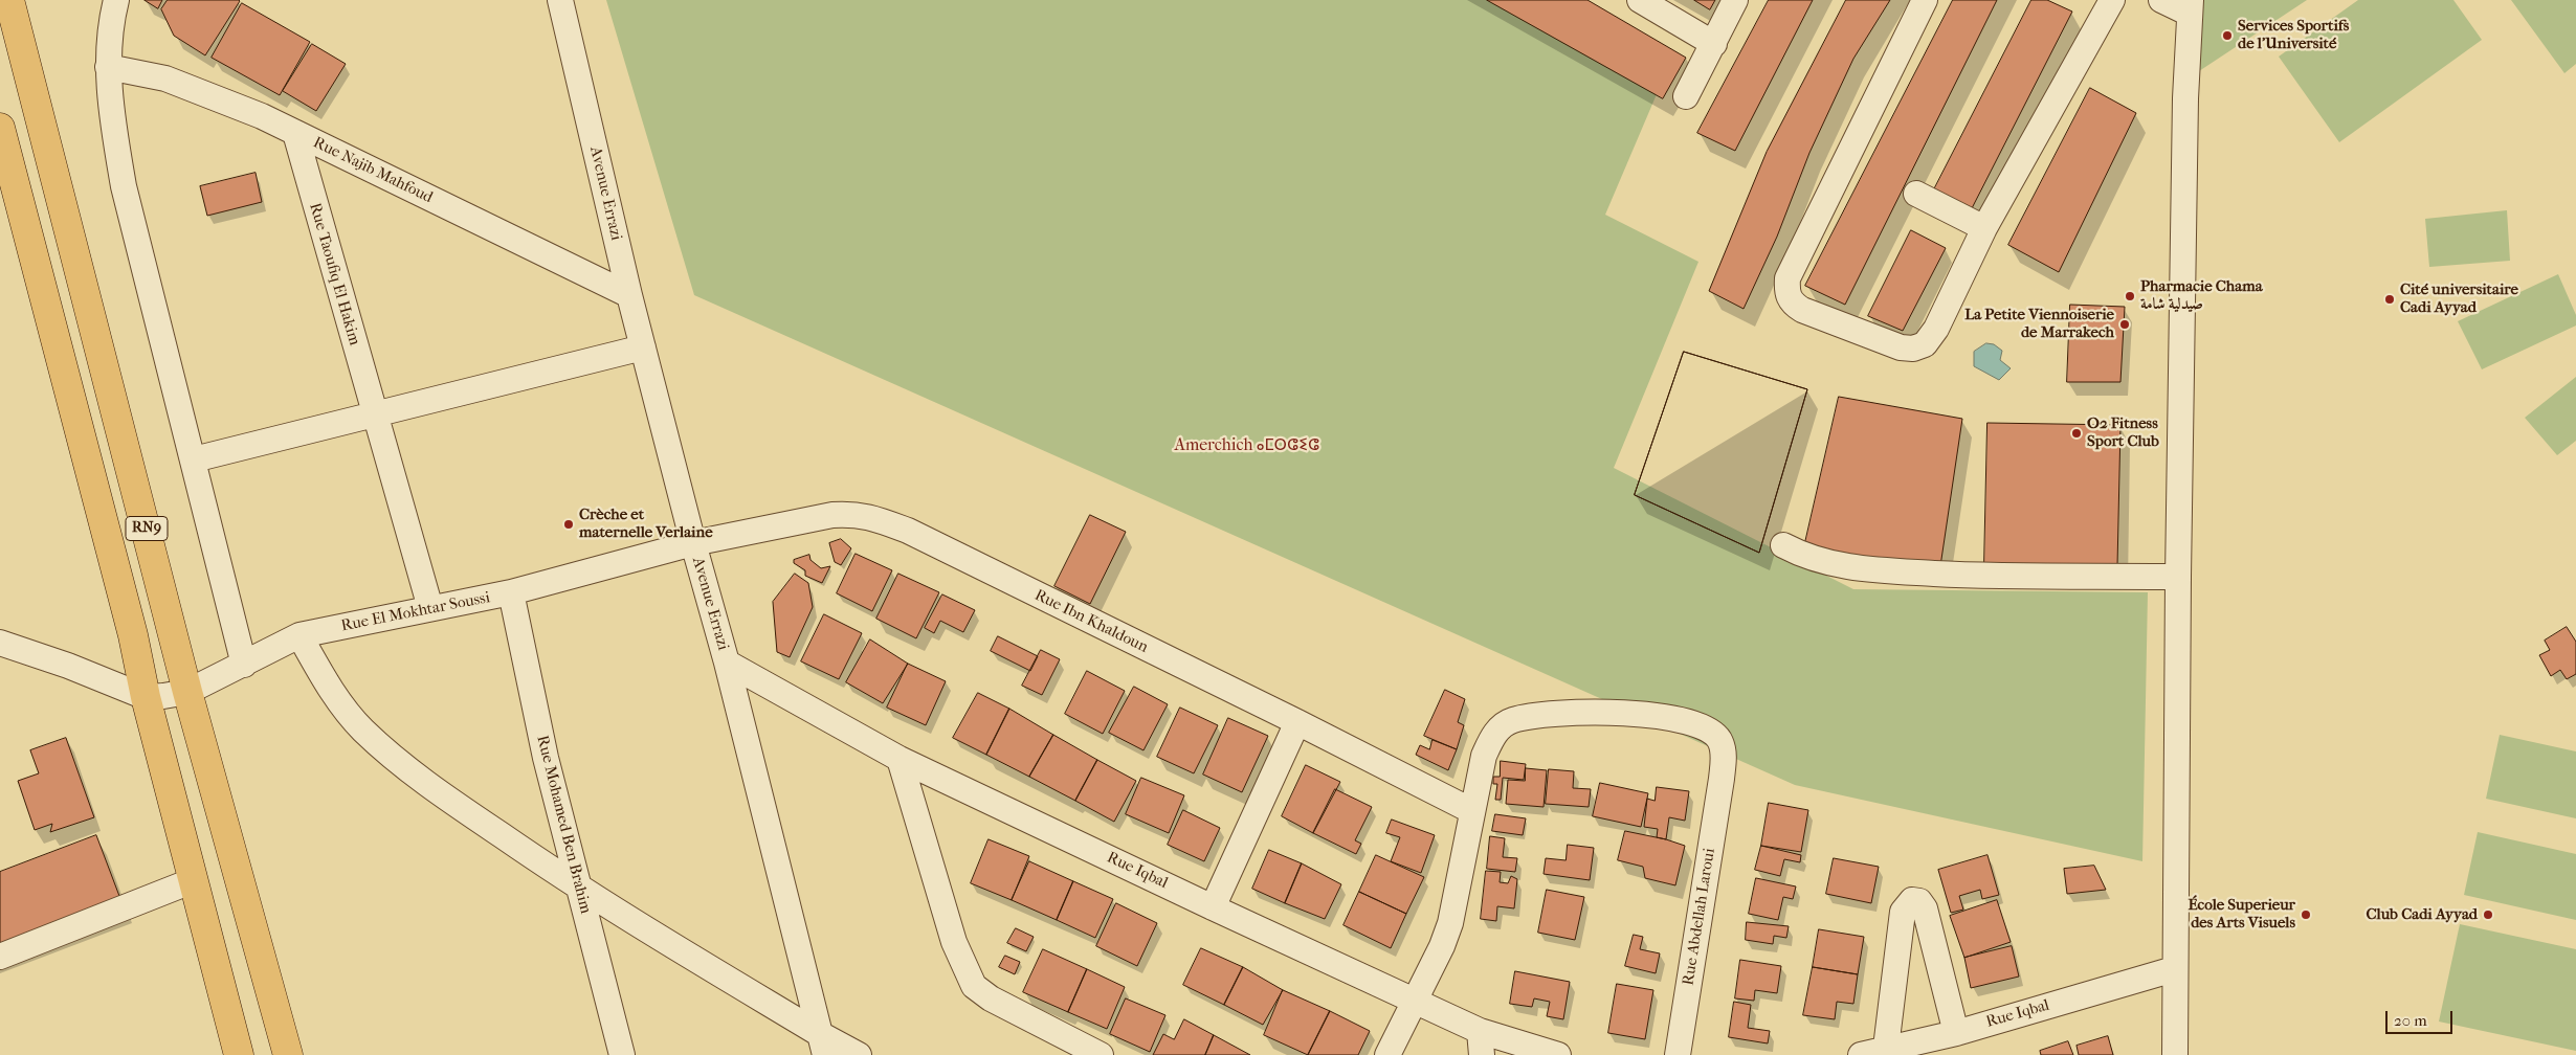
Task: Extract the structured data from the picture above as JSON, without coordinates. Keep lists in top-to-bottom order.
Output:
{
  "streets": {
    "main road": ["RN9"],
    "street": [
      "Rue Najib Mahfoud",
      "Avenue Errazi",
      "Rue Taoufiq El Hakim",
      "Rue El Mokhtar Soussi",
      "Rue Ibn Khaldoun",
      "Rue Mohamed Ben Brahim",
      "Rue Iqbal",
      "Rue Abdellah Laroui"
    ]
  },
  "crossings": [
    ["Rue Najib Mahfoud", "Avenue Errazi"],
    ["Rue Najib Mahfoud", "Rue Taoufiq El Hakim"],
    ["Avenue Errazi", "Rue El Mokhtar Soussi"],
    ["Avenue Errazi", "Rue Ibn Khaldoun"],
    ["Avenue Errazi", "Rue Iqbal"],
    ["Rue Taoufiq El Hakim", "Rue El Mokhtar Soussi"],
    ["RN9", "Rue El Mokhtar Soussi"],
    ["Rue El Mokhtar Soussi", "Rue Ibn Khaldoun"],
    ["Rue El Mokhtar Soussi", "Rue Mohamed Ben Brahim"],
    ["Rue Ibn Khaldoun", "Rue Abdellah Laroui"],
    ["Rue Iqbal", "Rue Abdellah Laroui"]
  ],
  "districts": ["Amerchich ⴰⵎⵔⵛⵉⵛ"],
  "places": [
    "Services Sportifs de l'Université",
    "Pharmacie Chama صيدلية شامة",
    "Cité universitaire Cadi Ayyad",
    "La Petite Viennoiserie de Marrakech",
    "O2 Fitness Sport Club",
    "Crèche et maternelle Verlaine",
    "École Superieur des Arts Visuels",
    "Club Cadi Ayyad"
  ],
  "scale_bar": "20 m"
}
